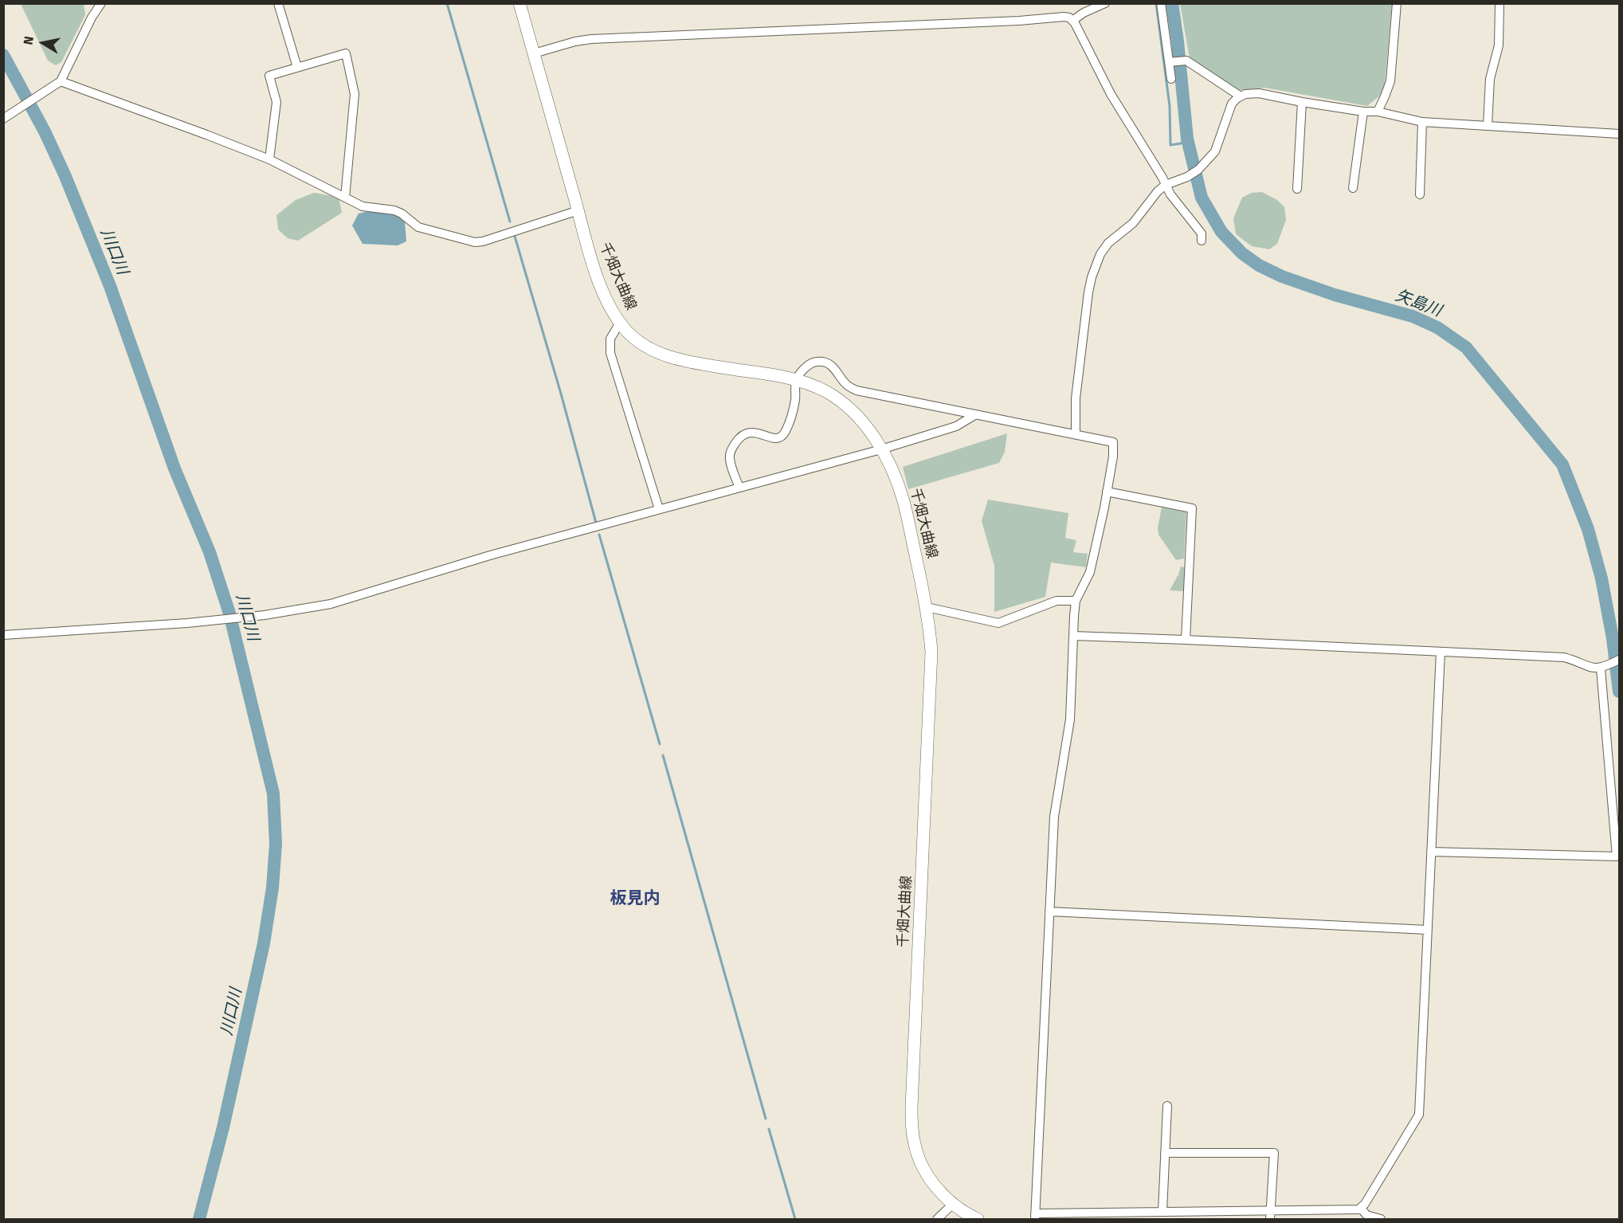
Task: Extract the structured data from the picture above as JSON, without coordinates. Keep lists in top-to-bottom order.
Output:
{
  "streets": {
    "main road": ["千畑大曲線"]
  },
  "districts": ["板見内"],
  "water": ["川口川", "矢島川"],
  "north": "left"
}
